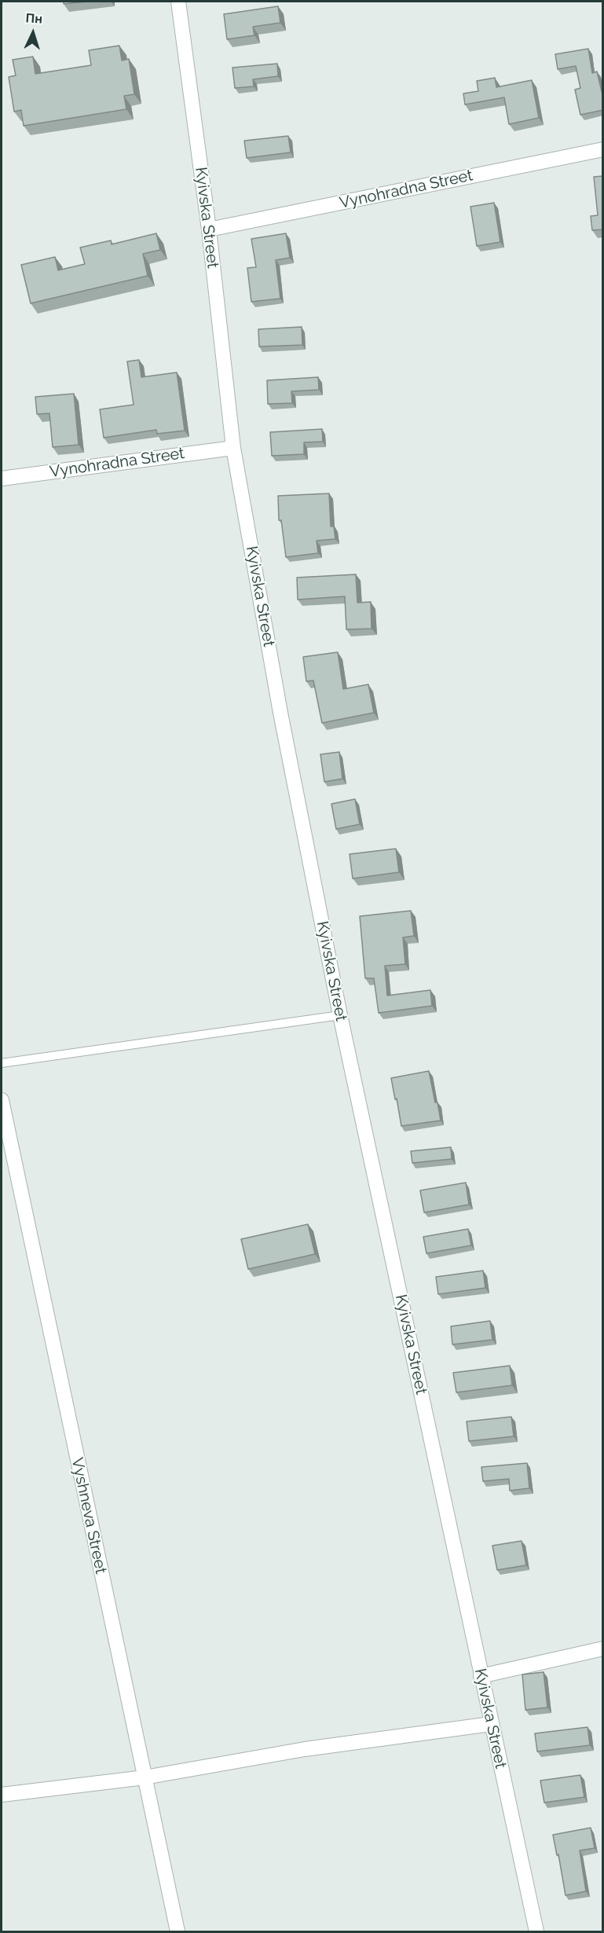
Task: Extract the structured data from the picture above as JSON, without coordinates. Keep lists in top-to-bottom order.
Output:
{
  "streets": {
    "street": ["Vynohradna Street", "Kyivska Street", "Vyshneva Street"]
  },
  "crossings": [
    ["Vynohradna Street", "Kyivska Street"]
  ],
  "north": "top"
}
